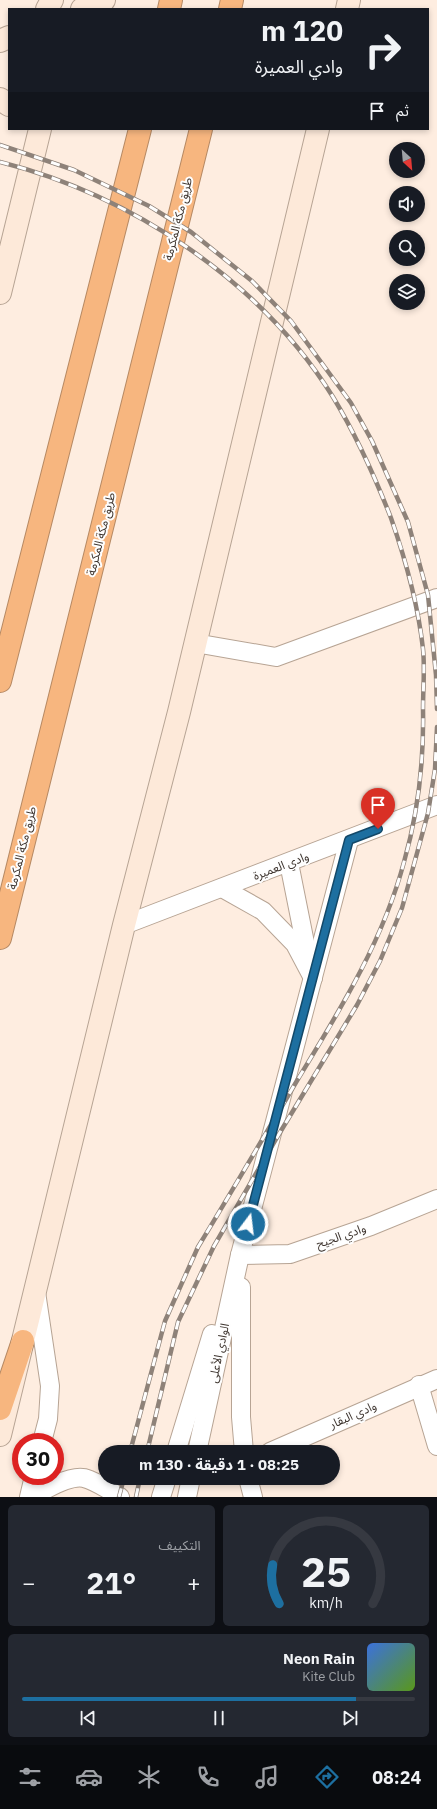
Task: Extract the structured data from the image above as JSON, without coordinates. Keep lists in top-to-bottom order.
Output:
{
  "streets": {
    "highway": ["طريق مكة المكرمة"],
    "street": [
      "وادي العميرة",
      "وادي الجيح",
      "الوادي الأعلى",
      "وادي البقار"
    ]
  },
  "crossings": [
    ["وادي العميرة", "الوادي الأعلى"],
    ["وادي الجيح", "الوادي الأعلى"]
  ],
  "north": "bottom right",
  "page": {
    "turn": ["120 m", "وادي العميرة"],
    "then": "ثم",
    "limit": "30",
    "trip": "08:25 · 1 دقيقة · 130 m",
    "tile": "التكييف",
    "heat": ["−", "21°", "+"],
    "song": ["Neon Rain", "Kite Club"],
    "tabs": "08:24",
    "gauge": ["25", "km/h"]
  }
}
